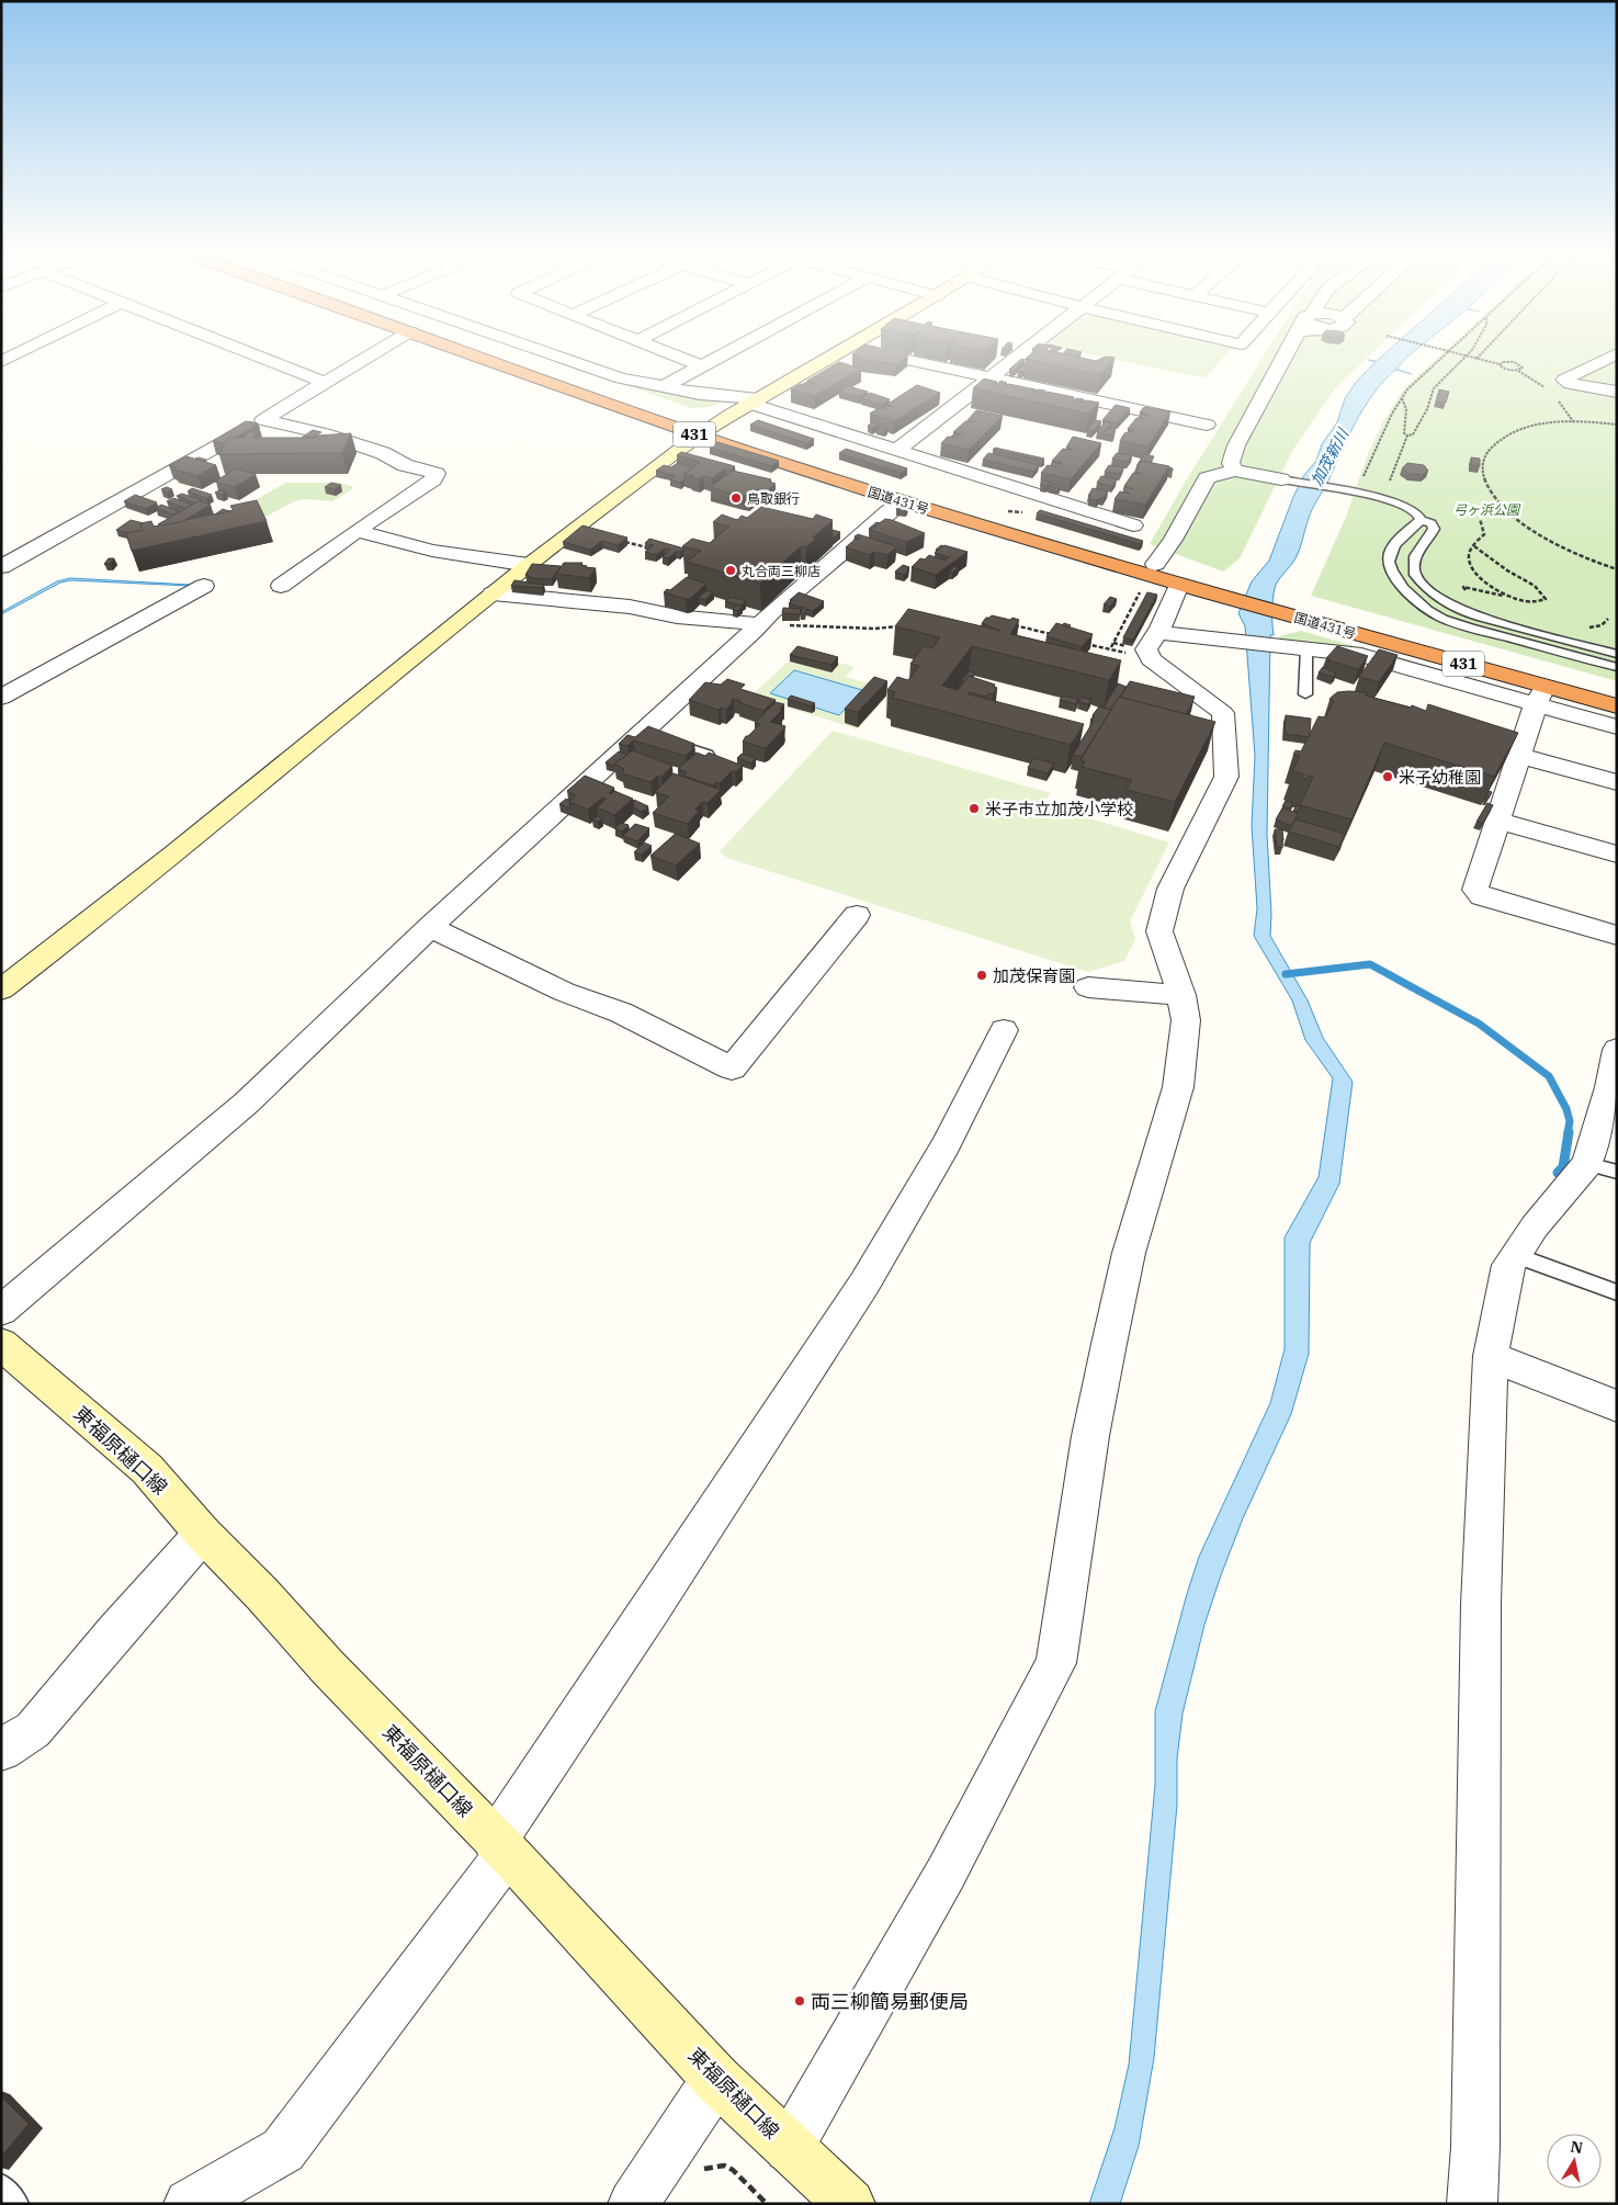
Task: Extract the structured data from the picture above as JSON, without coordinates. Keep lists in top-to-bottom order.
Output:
{
  "streets": {
    "highway": ["431", "国道431号"],
    "street": ["東福原樋口線"]
  },
  "water": ["加茂新川"],
  "parks": ["弓ヶ浜公園"],
  "places": [
    "鳥取銀行",
    "丸合両三柳店",
    "米子幼稚園",
    "米子市立加茂小学校",
    "加茂保育園",
    "両三柳簡易郵便局"
  ],
  "north": "top"
}
